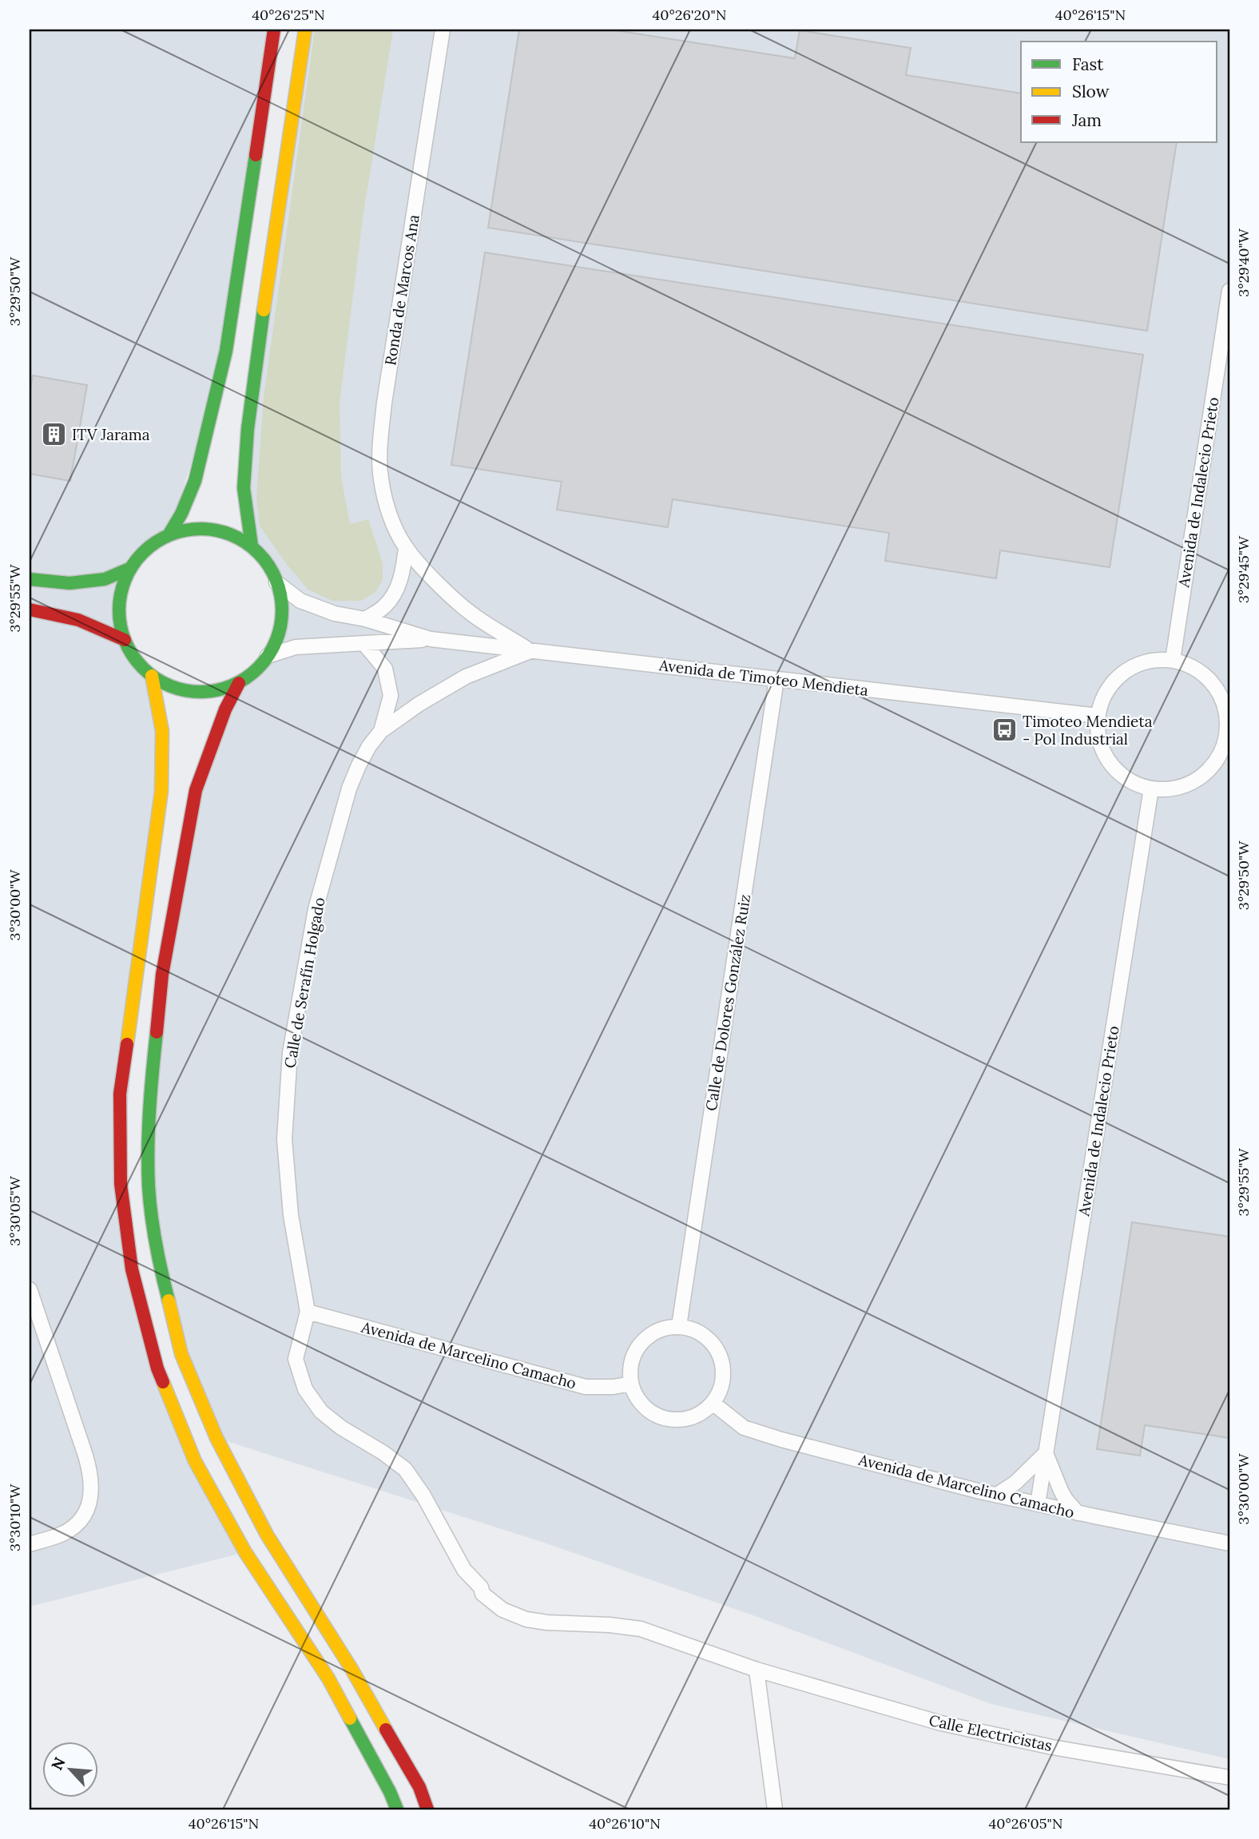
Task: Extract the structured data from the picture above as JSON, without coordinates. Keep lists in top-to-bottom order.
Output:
{
  "streets": {
    "street": [
      "Ronda de Marcos Ana",
      "Avenida de Indalecio Prieto",
      "Avenida de Timoteo Mendieta",
      "Calle de Serafín Holgado",
      "Calle de Dolores González Ruiz",
      "Avenida de Marcelino Camacho",
      "Calle Electricistas"
    ]
  },
  "crossings": [
    ["Ronda de Marcos Ana", "Avenida de Timoteo Mendieta"],
    ["Ronda de Marcos Ana", "Calle de Serafín Holgado"],
    ["Avenida de Indalecio Prieto", "Avenida de Timoteo Mendieta"],
    ["Avenida de Indalecio Prieto", "Avenida de Marcelino Camacho"],
    ["Avenida de Timoteo Mendieta", "Calle de Serafín Holgado"],
    ["Avenida de Timoteo Mendieta", "Calle de Dolores González Ruiz"],
    ["Calle de Serafín Holgado", "Avenida de Marcelino Camacho"],
    ["Calle de Serafín Holgado", "Calle Electricistas"],
    ["Calle de Dolores González Ruiz", "Avenida de Marcelino Camacho"],
    ["Avenida de Marcelino Camacho", "Calle Electricistas"]
  ],
  "places": {
    "building": ["ITV Jarama"],
    "bus stop": ["Timoteo Mendieta - Pol Industrial"]
  },
  "legend": ["Fast", "Slow", "Jam"],
  "north": "top left",
  "coordinates": [
    "40°26'25\"N",
    "40°26'20\"N",
    "40°26'15\"N",
    "3°29'40\"W",
    "3°29'50\"W",
    "3°29'45\"W",
    "3°29'55\"W",
    "3°30'00\"W",
    "3°30'05\"W",
    "3°30'10\"W",
    "40°26'10\"N",
    "40°26'05\"N"
  ]
}
